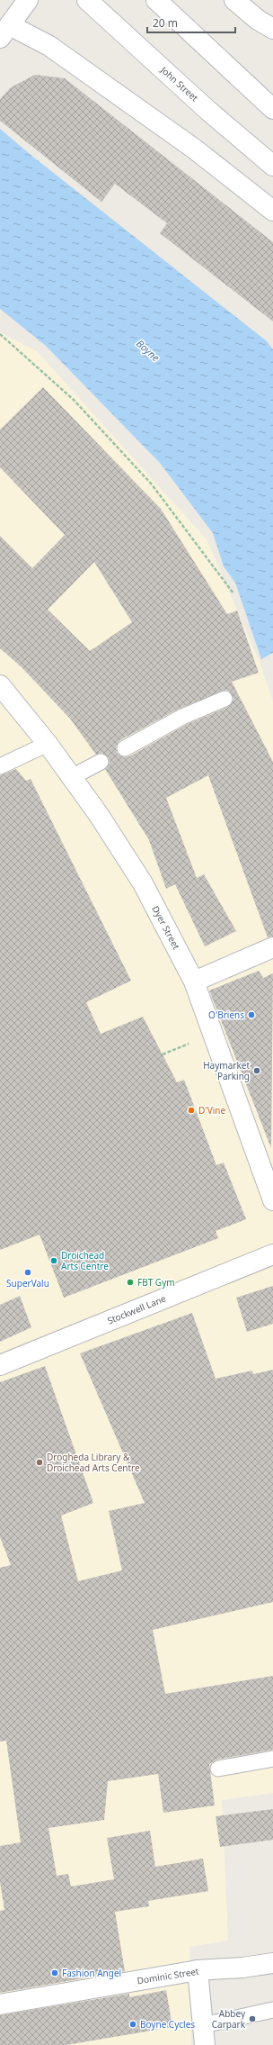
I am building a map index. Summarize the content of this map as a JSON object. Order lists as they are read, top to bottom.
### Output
{
  "streets": {
    "street": [
      "John Street",
      "Dyer Street",
      "Stockwell Lane",
      "Dominic Street"
    ]
  },
  "water": ["Boyne"],
  "places": [
    "O'Briens",
    "Haymarket Parking",
    "D'Vine",
    "Droichead Arts Centre",
    "SuperValu",
    "FBT Gym",
    "Drogheda Library & Droichead Arts Centre",
    "Fashion Angel",
    "Abbey Carpark",
    "Boyne Cycles"
  ],
  "scale_bar": "20 m"
}
